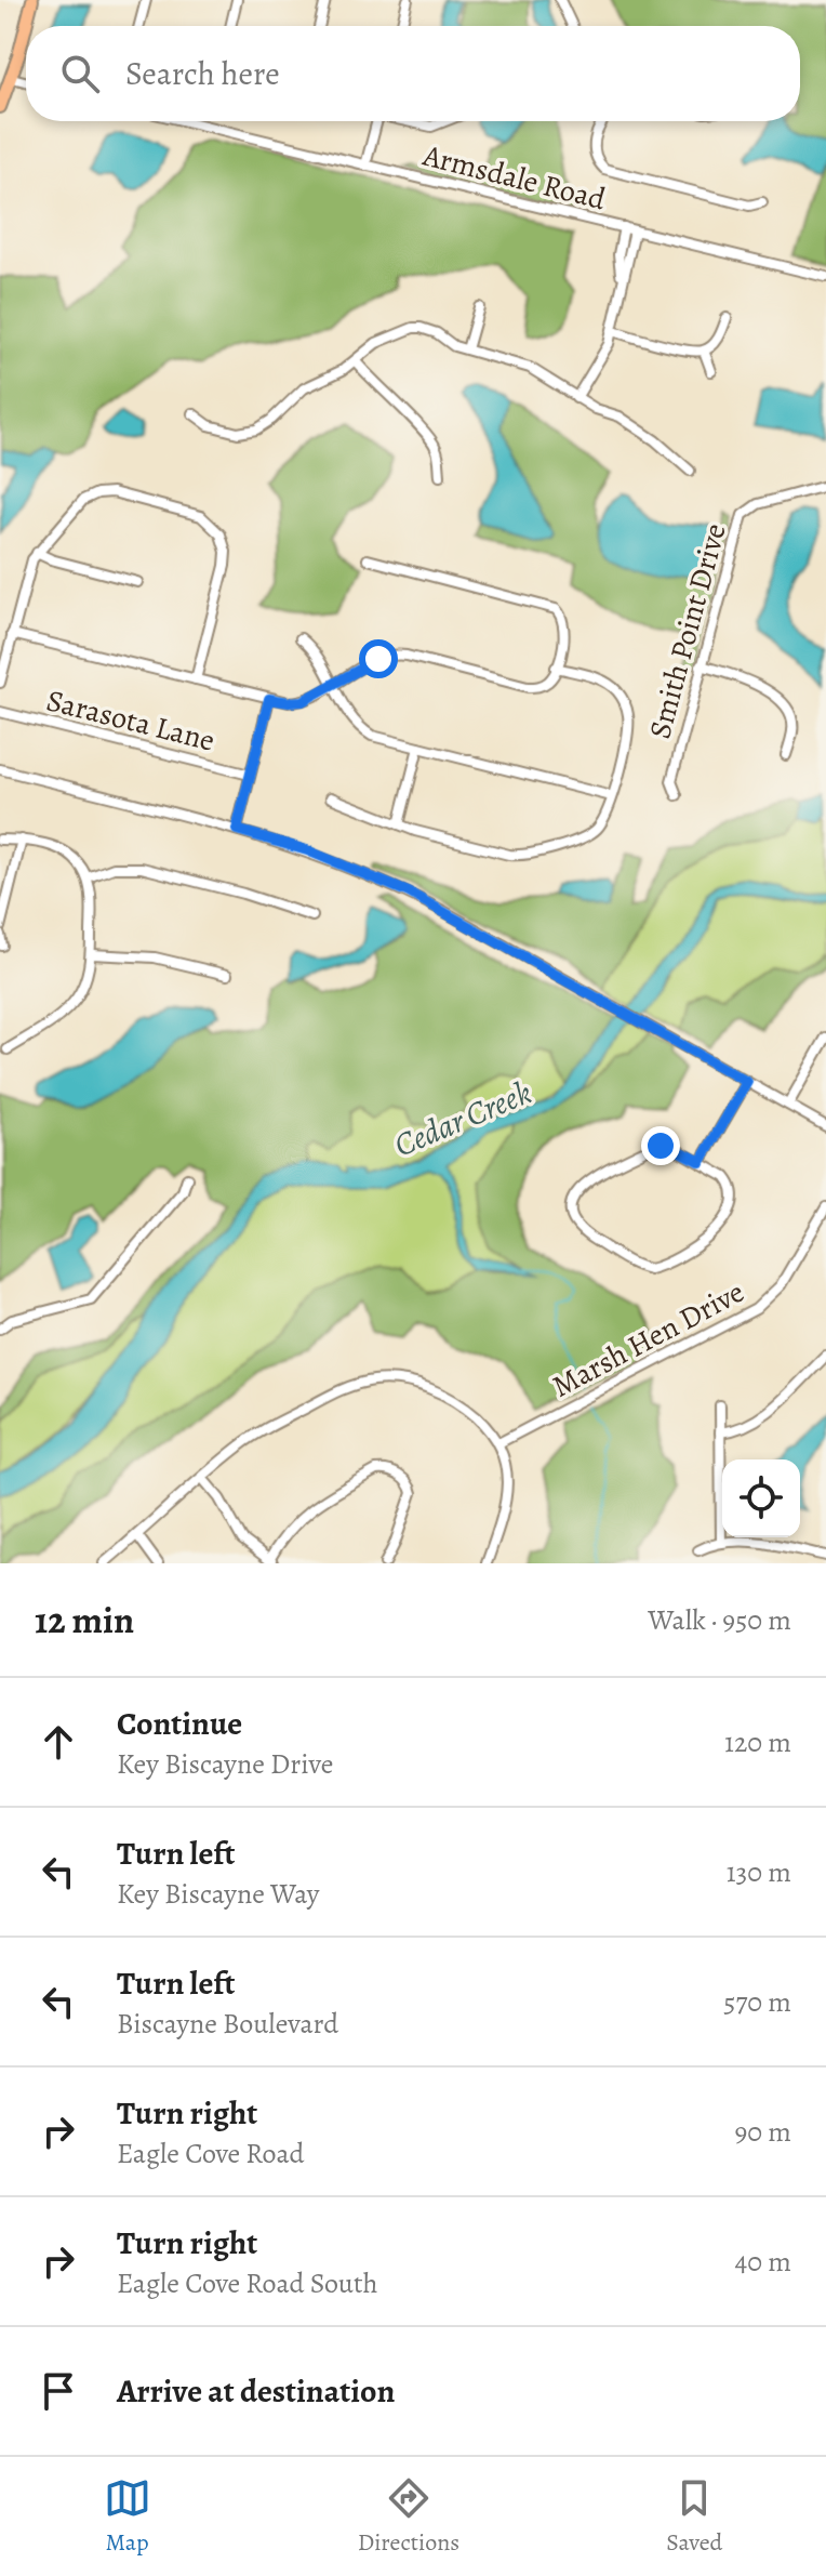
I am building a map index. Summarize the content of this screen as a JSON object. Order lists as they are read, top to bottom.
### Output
{
  "streets": {
    "street": [
      "Armsdale Road",
      "Smith Point Drive",
      "Sarasota Lane",
      "Marsh Hen Drive"
    ]
  },
  "water": ["Cedar Creek"],
  "page": {
    "search": "Search here",
    "heading": ["12 min", "Walk · 950 m"],
    "list": [
      ["Continue", "Key Biscayne Drive", "120 m"],
      ["Turn left", "Key Biscayne Way", "130 m"],
      ["Turn left", "Biscayne Boulevard", "570 m"],
      ["Turn right", "Eagle Cove Road", "90 m"],
      ["Turn right", "Eagle Cove Road South", "40 m"],
      "Arrive at destination"
    ],
    "nav": ["Map", "Directions", "Saved"]
  }
}
